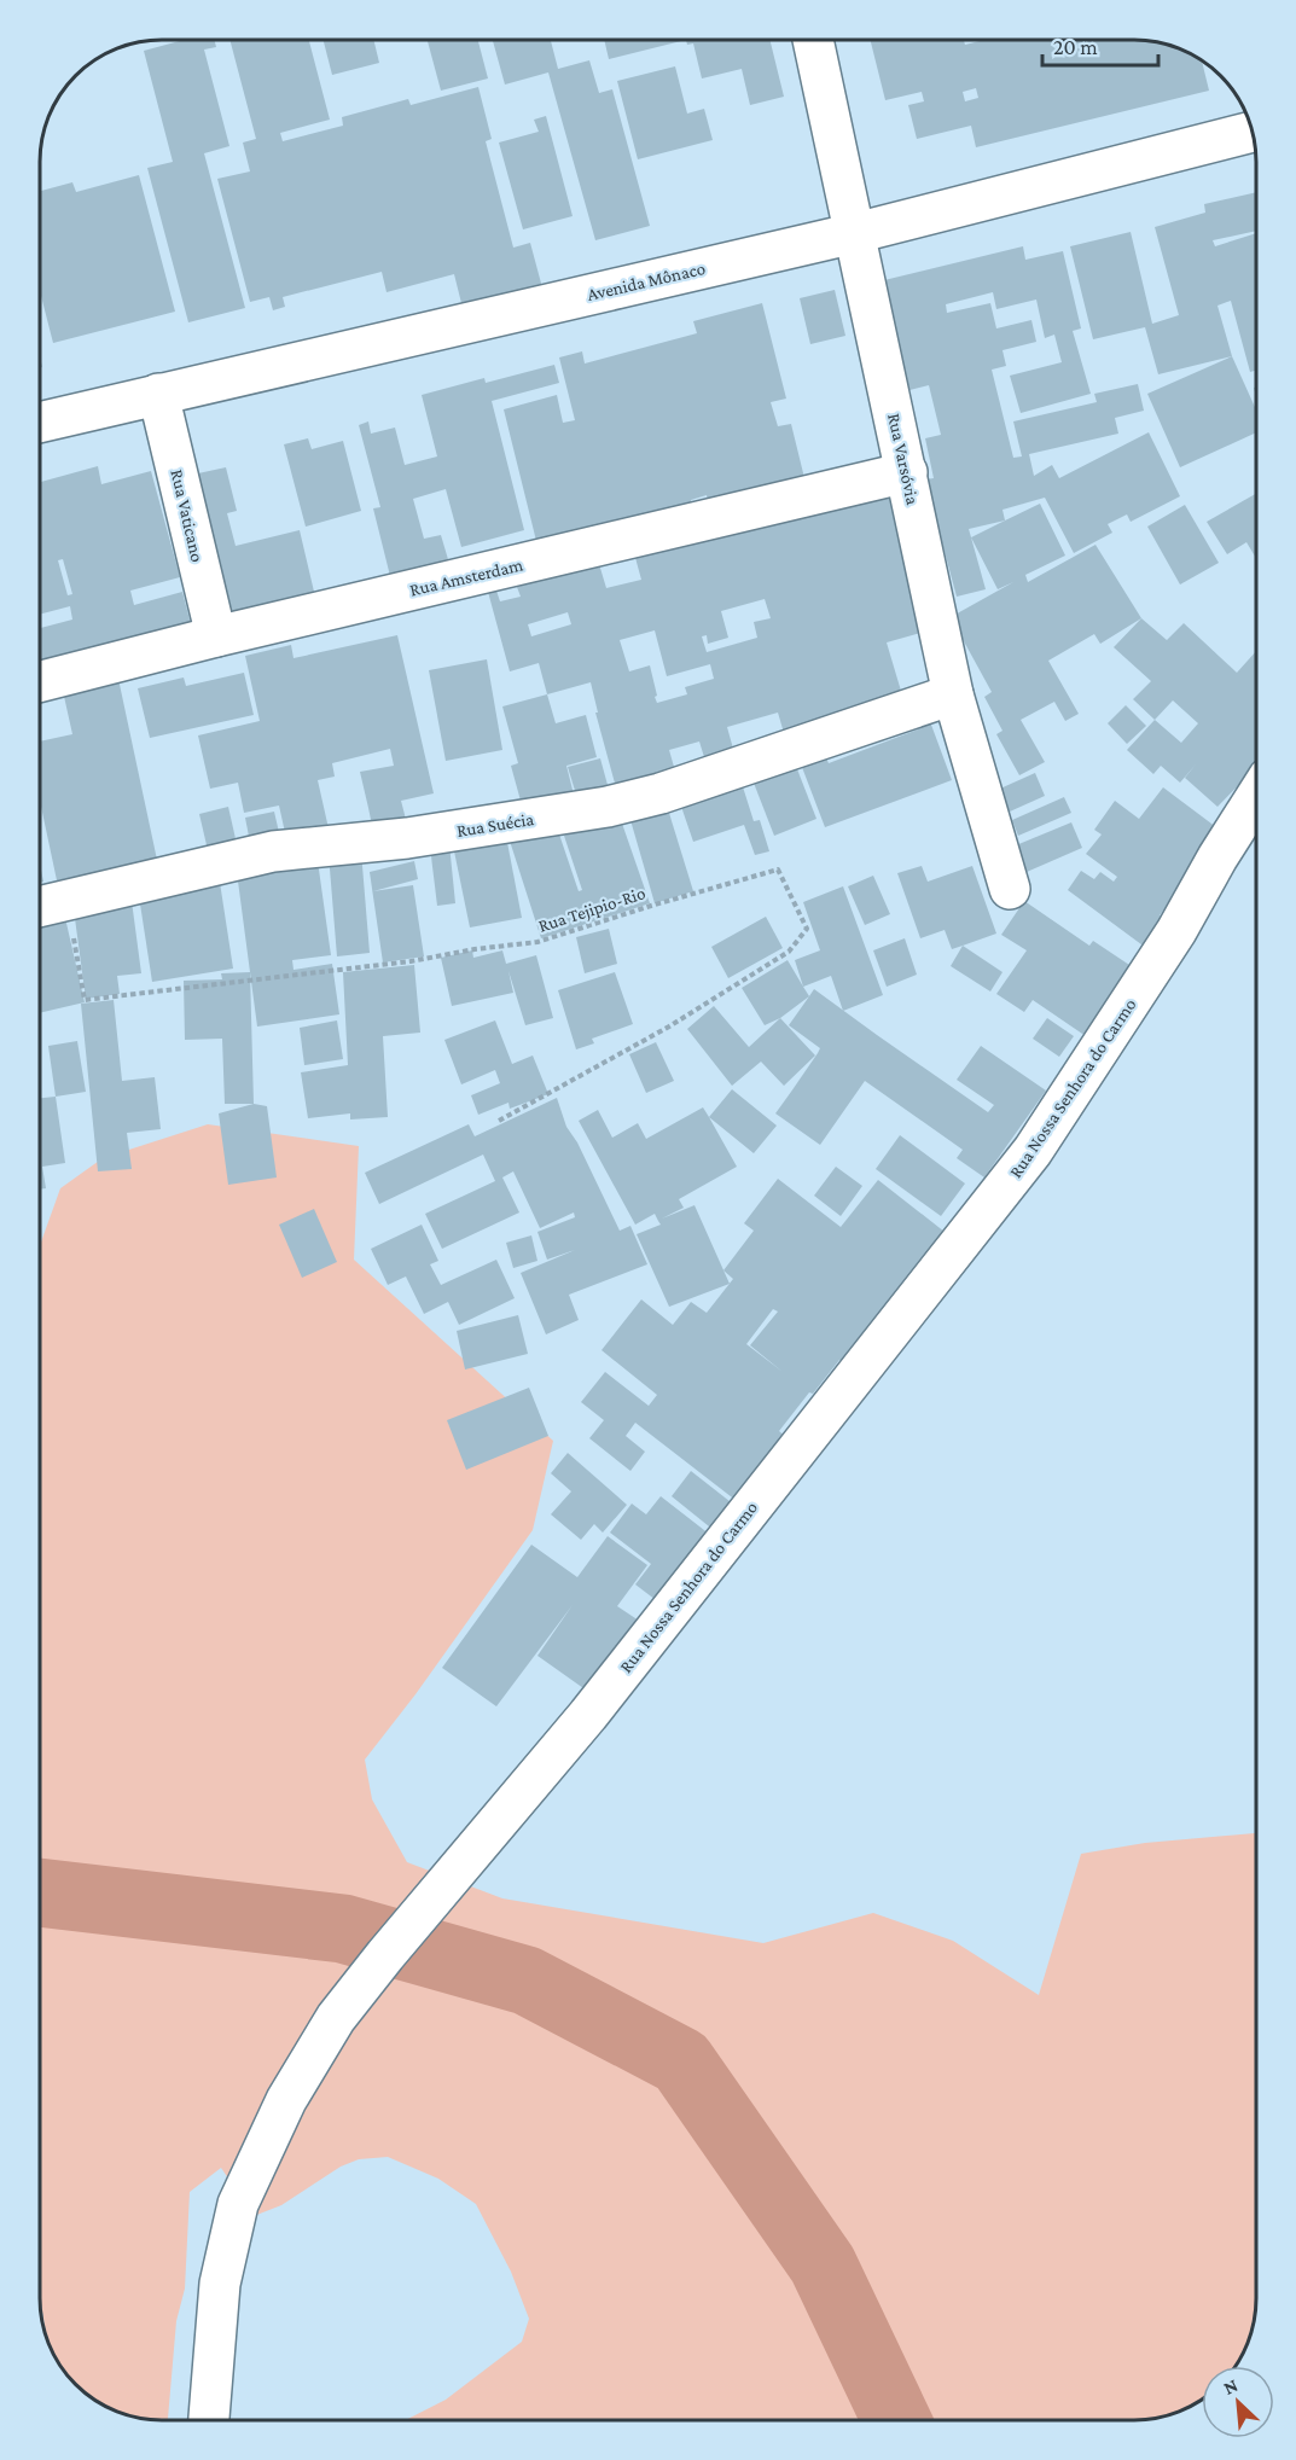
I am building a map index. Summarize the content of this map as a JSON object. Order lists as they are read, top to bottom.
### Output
{
  "streets": {
    "street": [
      "Avenida Mônaco",
      "Rua Varsóvia",
      "Rua Vaticano",
      "Rua Amsterdam",
      "Rua Suécia",
      "Rua Nossa Senhora do Carmo"
    ],
    "path": ["Rua Tejipio-Rio"]
  },
  "crossings": [
    ["Avenida Mônaco", "Rua Varsóvia"],
    ["Avenida Mônaco", "Rua Vaticano"],
    ["Rua Varsóvia", "Rua Amsterdam"],
    ["Rua Varsóvia", "Rua Suécia"],
    ["Rua Vaticano", "Rua Amsterdam"],
    ["Rua Suécia", "Rua Tejipio-Rio"]
  ],
  "scale_bar": "20 m",
  "north": "top left"
}
